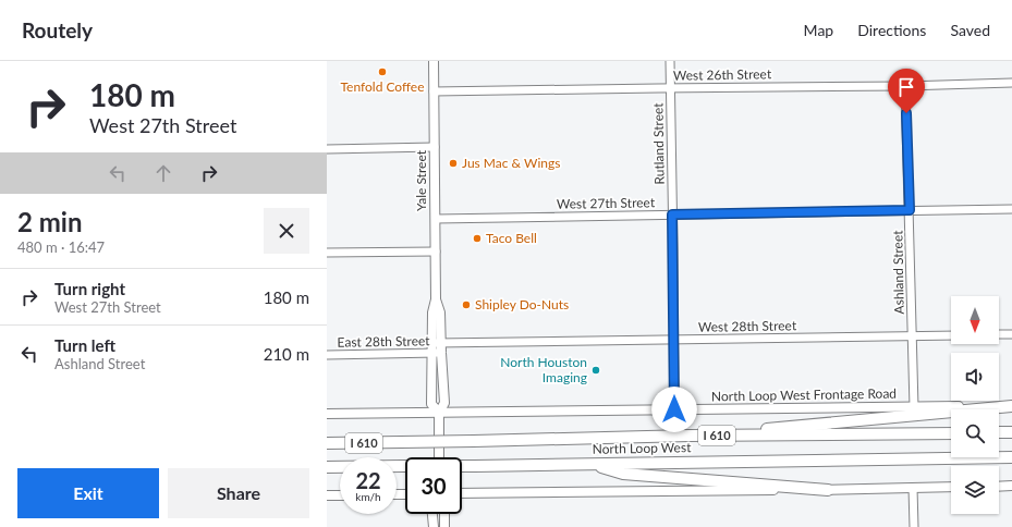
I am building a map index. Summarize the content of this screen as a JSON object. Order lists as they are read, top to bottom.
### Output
{
  "streets": {
    "highway": ["I 610", "North Loop West"],
    "main road": ["Yale Street", "North Loop West Frontage Road"],
    "street": [
      "West 26th Street",
      "Rutland Street",
      "West 27th Street",
      "Ashland Street",
      "West 28th Street",
      "East 28th Street"
    ]
  },
  "crossings": [
    ["West 26th Street", "Rutland Street"],
    ["West 26th Street", "Yale Street"],
    ["West 26th Street", "Ashland Street"],
    ["Rutland Street", "West 27th Street"],
    ["Rutland Street", "West 28th Street"],
    ["Rutland Street", "North Loop West Frontage Road"],
    ["Yale Street", "West 27th Street"],
    ["Yale Street", "West 28th Street"],
    ["Yale Street", "East 28th Street"],
    ["Yale Street", "North Loop West Frontage Road"],
    ["West 27th Street", "Ashland Street"],
    ["Ashland Street", "West 28th Street"],
    ["Ashland Street", "North Loop West Frontage Road"]
  ],
  "places": [
    "Tenfold Coffee",
    "Jus Mac & Wings",
    "Taco Bell",
    "Shipley Do-Nuts",
    "North Houston Imaging"
  ],
  "north": "bottom",
  "page": {
    "header": "Routely",
    "nav": ["Map", "Directions", "Saved"],
    "turn": ["180 m", "West 27th Street"],
    "heading": ["2 min", "480 m · 16:47"],
    "list": [
      {
        "name": "Turn right",
        "note": "West 27th Street",
        "value": "180 m"
      },
      {
        "name": "Turn left",
        "note": "Ashland Street",
        "value": "210 m"
      }
    ],
    "speed": "22 km/h",
    "limit": "30",
    "buttons": ["Exit", "Share"]
  }
}
